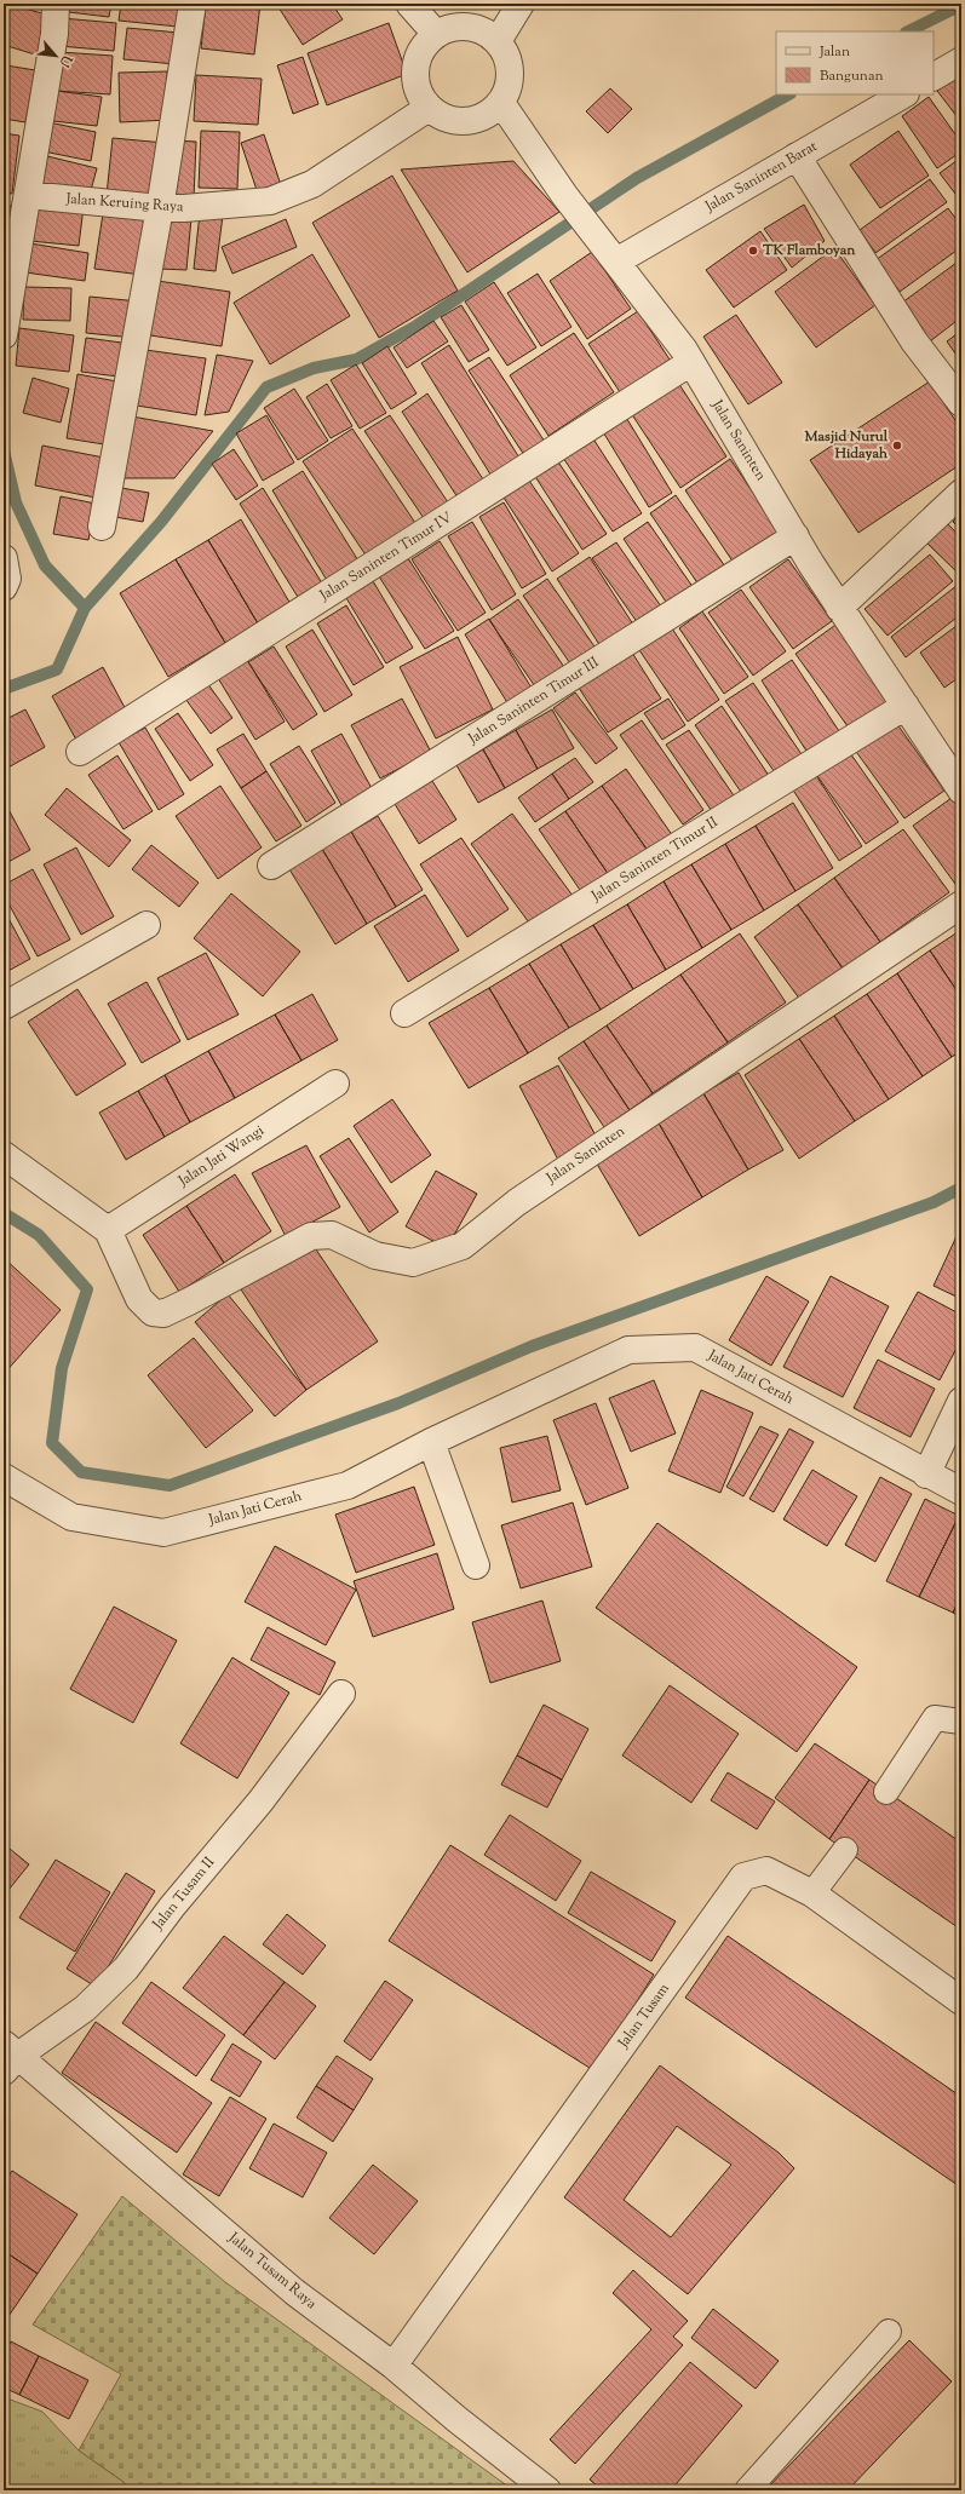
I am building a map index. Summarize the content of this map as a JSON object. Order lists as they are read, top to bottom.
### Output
{
  "streets": {
    "street": [
      "Jalan Saninten Barat",
      "Jalan Keruing Raya",
      "Jalan Saninten",
      "Jalan Saninten Timur IV",
      "Jalan Saninten Timur III",
      "Jalan Saninten Timur II",
      "Jalan Jati Wangi",
      "Jalan Jati Cerah",
      "Jalan Tusam II",
      "Jalan Tusam",
      "Jalan Tusam Raya"
    ]
  },
  "crossings": [
    ["Jalan Saninten Barat", "Jalan Saninten"],
    ["Jalan Keruing Raya", "Jalan Saninten"],
    ["Jalan Saninten", "Jalan Saninten Timur IV"],
    ["Jalan Saninten", "Jalan Saninten Timur III"],
    ["Jalan Saninten", "Jalan Saninten Timur II"],
    ["Jalan Saninten", "Jalan Jati Wangi"],
    ["Jalan Tusam II", "Jalan Tusam Raya"],
    ["Jalan Tusam", "Jalan Tusam Raya"]
  ],
  "places": ["TK Flamboyan", "Masjid Nurul Hidayah"],
  "legend": ["Jalan", "Bangunan"],
  "north": "bottom right"
}
